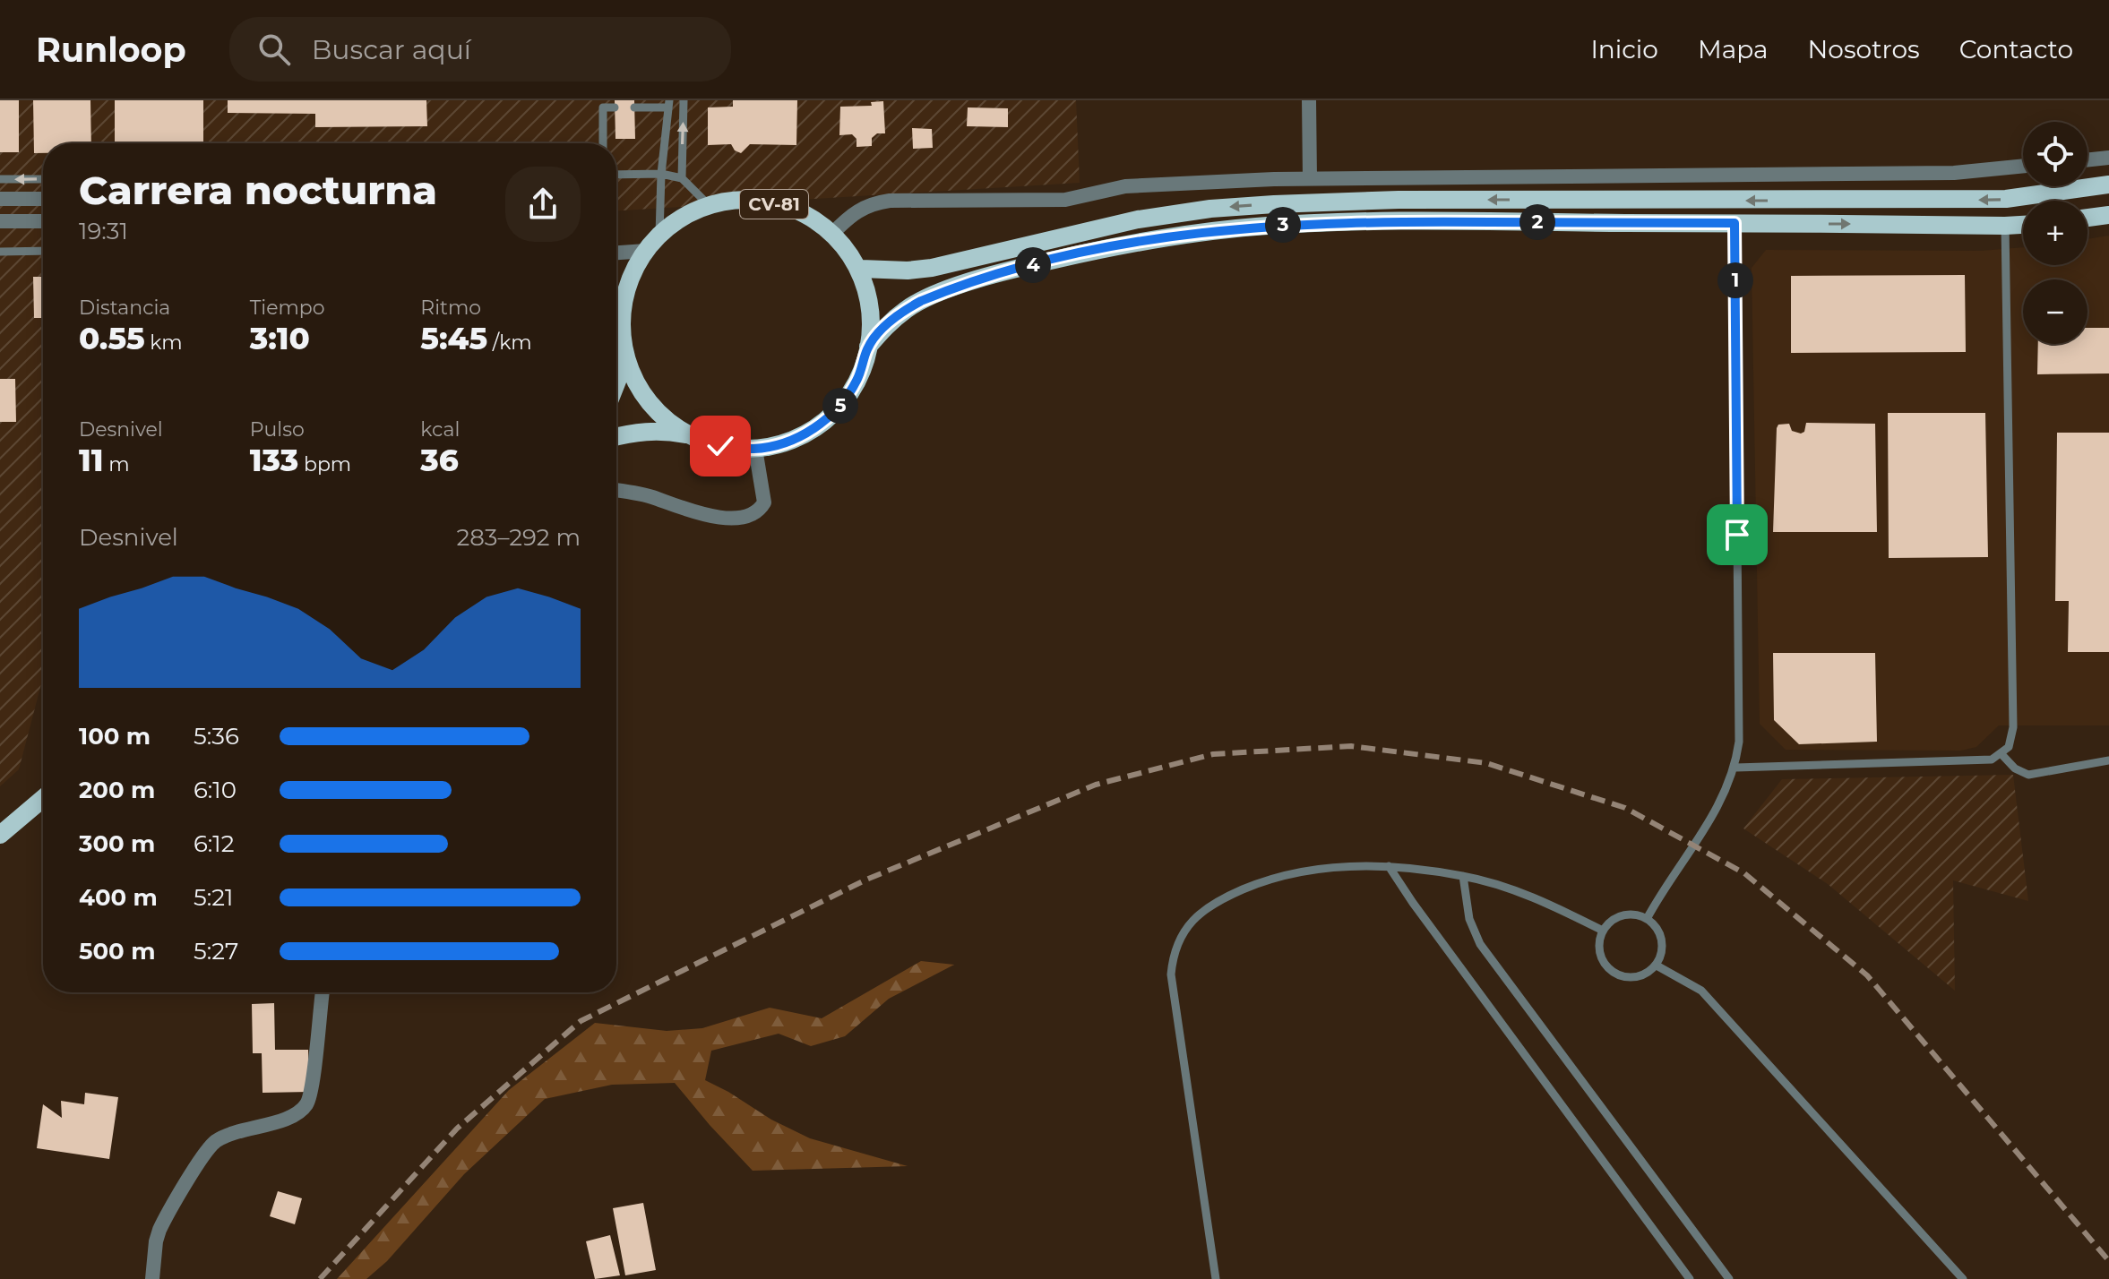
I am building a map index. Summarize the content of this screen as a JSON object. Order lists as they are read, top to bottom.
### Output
{
  "streets": {
    "main road": ["CV-81"]
  },
  "page": {
    "header": "Runloop",
    "search": "Buscar aquí",
    "nav": [
      "Inicio",
      "Mapa",
      "Nosotros",
      "Contacto"
    ],
    "map_buttons": ["+", "−"],
    "heading": ["Carrera nocturna", "19:31"],
    "pins": [
      "2",
      "3",
      "4",
      "1",
      "5"
    ],
    "stats": [
      ["Distancia", "0.55 km"],
      ["Tiempo", "3:10"],
      ["Ritmo", "5:45 /km"],
      ["Desnivel", "11 m"],
      ["Pulso", "133 bpm"],
      ["kcal", "36"]
    ],
    "chart": ["Desnivel", "283–292 m"],
    "list": [
      {
        "name": "100 m",
        "note": "5:36"
      },
      {
        "name": "200 m",
        "note": "6:10"
      },
      {
        "name": "300 m",
        "note": "6:12"
      },
      {
        "name": "400 m",
        "note": "5:21"
      },
      {
        "name": "500 m",
        "note": "5:27"
      }
    ]
  }
}
